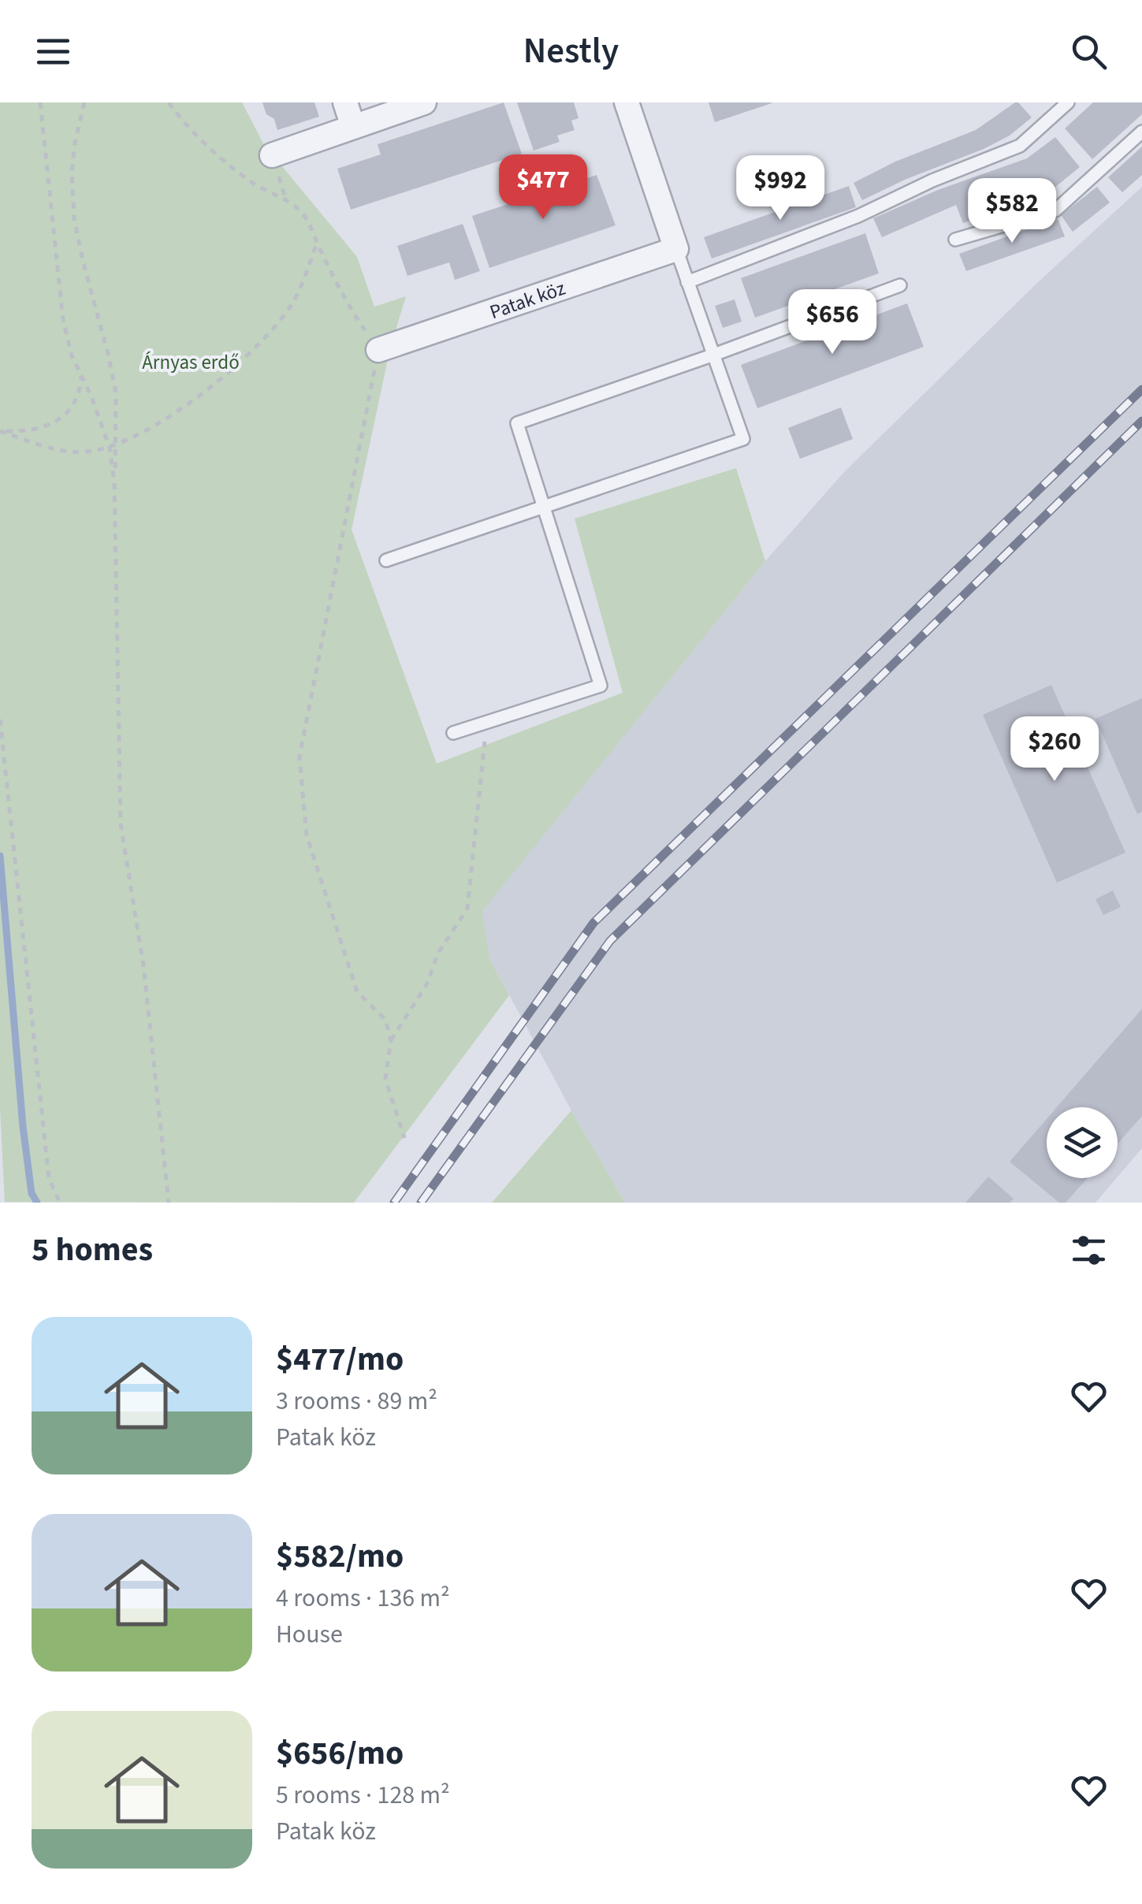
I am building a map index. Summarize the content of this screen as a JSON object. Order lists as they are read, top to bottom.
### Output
{
  "streets": {
    "street": ["Patak köz"]
  },
  "parks": ["Árnyas erdő"],
  "page": {
    "header": "Nestly",
    "price": [
      "$477",
      "$992",
      "$582",
      "$656",
      "$260"
    ],
    "heading": "5 homes",
    "list": [
      {
        "name": "$477/mo",
        "note": "3 rooms · 89 m² · Patak köz"
      },
      {
        "name": "$582/mo",
        "note": "4 rooms · 136 m² · House"
      },
      {
        "name": "$656/mo",
        "note": "5 rooms · 128 m² · Patak köz"
      }
    ]
  }
}
